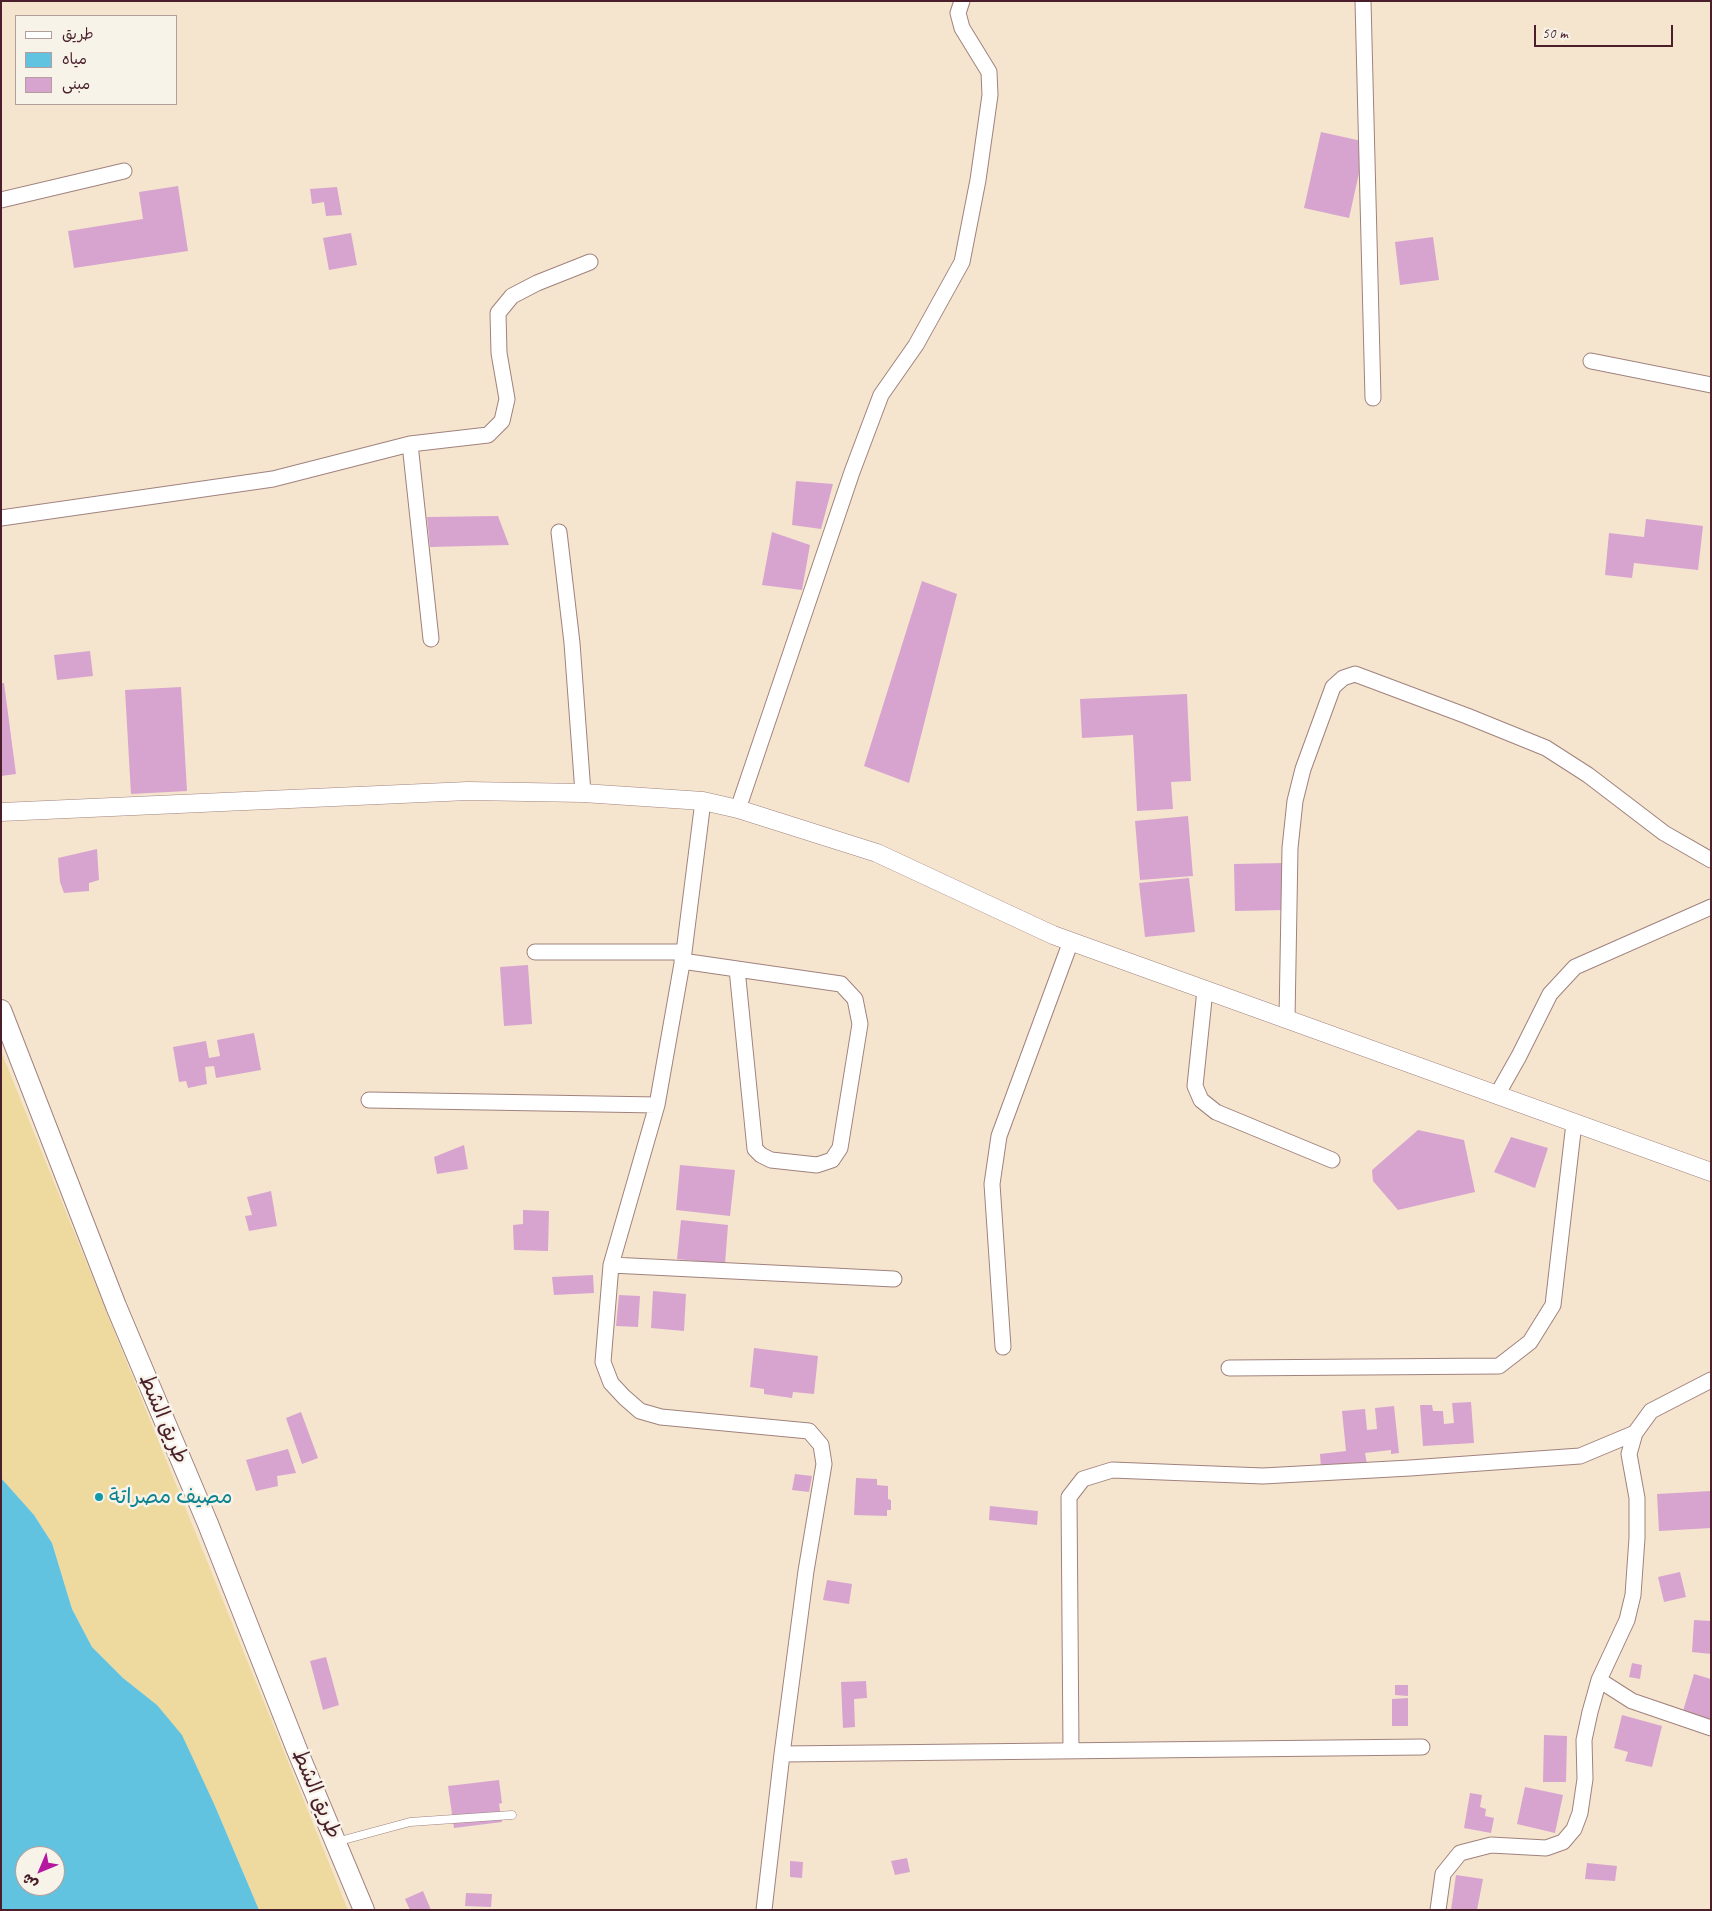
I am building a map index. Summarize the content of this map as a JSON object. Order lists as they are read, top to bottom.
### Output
{
  "streets": {
    "main road": ["طريق الشط"]
  },
  "places": ["مصيف مصراتة"],
  "legend": ["طريق", "مياه", "مبنى"],
  "scale_bar": "50 m",
  "north": "bottom left"
}
